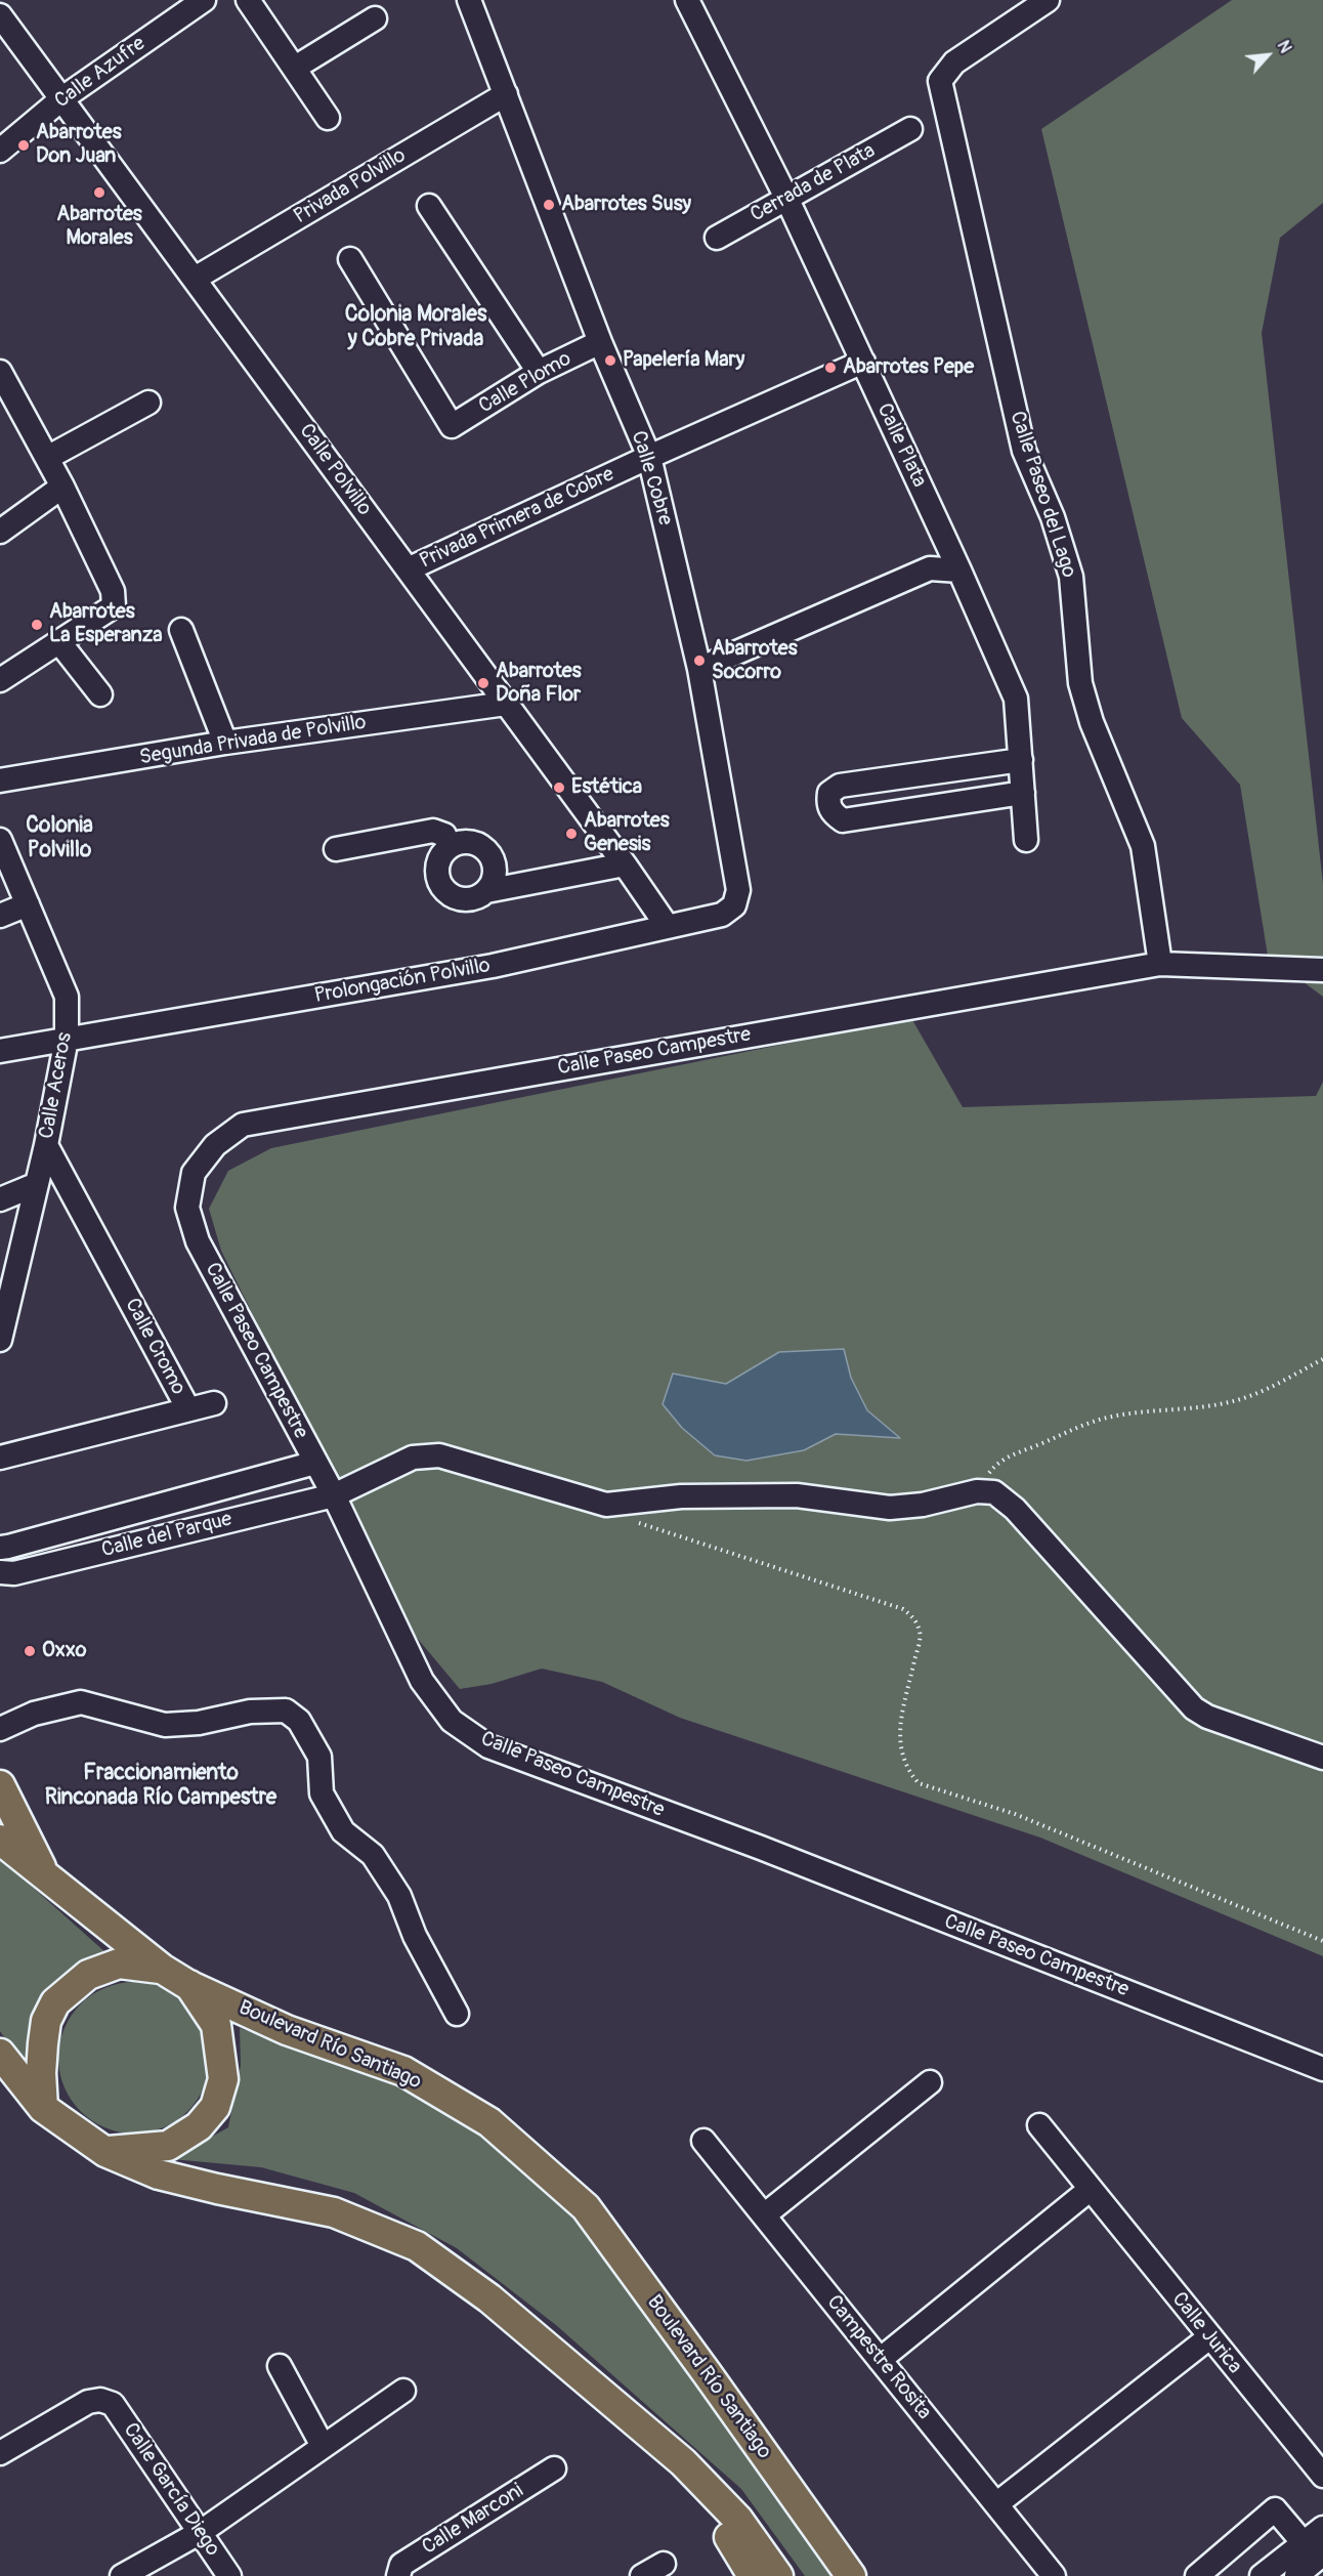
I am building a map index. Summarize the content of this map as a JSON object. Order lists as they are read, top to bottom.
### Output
{
  "streets": {
    "main road": ["Boulevard Río Santiago"],
    "street": [
      "Calle Azufre",
      "Cerrada de Plata",
      "Privada Polvillo",
      "Calle Plomo",
      "Calle Plata",
      "Calle Polvillo",
      "Calle Cobre",
      "Calle Paseo del Lago",
      "Privada Primera de Cobre",
      "Segunda Privada de Polvillo",
      "Prolongación Polvillo",
      "Calle Paseo Campestre",
      "Calle Aceros",
      "Calle Cromo",
      "Calle del Parque",
      "Calle Jurica",
      "Campestre Rosita",
      "Calle García Diego",
      "Calle Marconi"
    ]
  },
  "crossings": [
    ["Calle Azufre", "Calle Polvillo"],
    ["Cerrada de Plata", "Calle Plata"],
    ["Privada Polvillo", "Calle Polvillo"],
    ["Privada Polvillo", "Calle Cobre"],
    ["Calle Plomo", "Calle Cobre"],
    ["Calle Plata", "Privada Primera de Cobre"],
    ["Calle Polvillo", "Privada Primera de Cobre"],
    ["Calle Polvillo", "Segunda Privada de Polvillo"],
    ["Calle Polvillo", "Prolongación Polvillo"],
    ["Calle Cobre", "Privada Primera de Cobre"],
    ["Calle Cobre", "Prolongación Polvillo"],
    ["Calle Paseo del Lago", "Calle Paseo Campestre"],
    ["Prolongación Polvillo", "Calle Aceros"],
    ["Calle Paseo Campestre", "Calle del Parque"],
    ["Calle Aceros", "Calle Cromo"]
  ],
  "districts": ["Colonia Morales y Cobre Privada", "Colonia Polvillo", "Fraccionamiento Rinconada Río Campestre"],
  "places": [
    "Abarrotes Don Juan",
    "Abarrotes Morales",
    "Abarrotes Susy",
    "Papelería Mary",
    "Abarrotes Pepe",
    "Abarrotes La Esperanza",
    "Abarrotes Socorro",
    "Abarrotes Doña Flor",
    "Estética",
    "Abarrotes Genesis",
    "Oxxo"
  ],
  "north": "top right"
}
